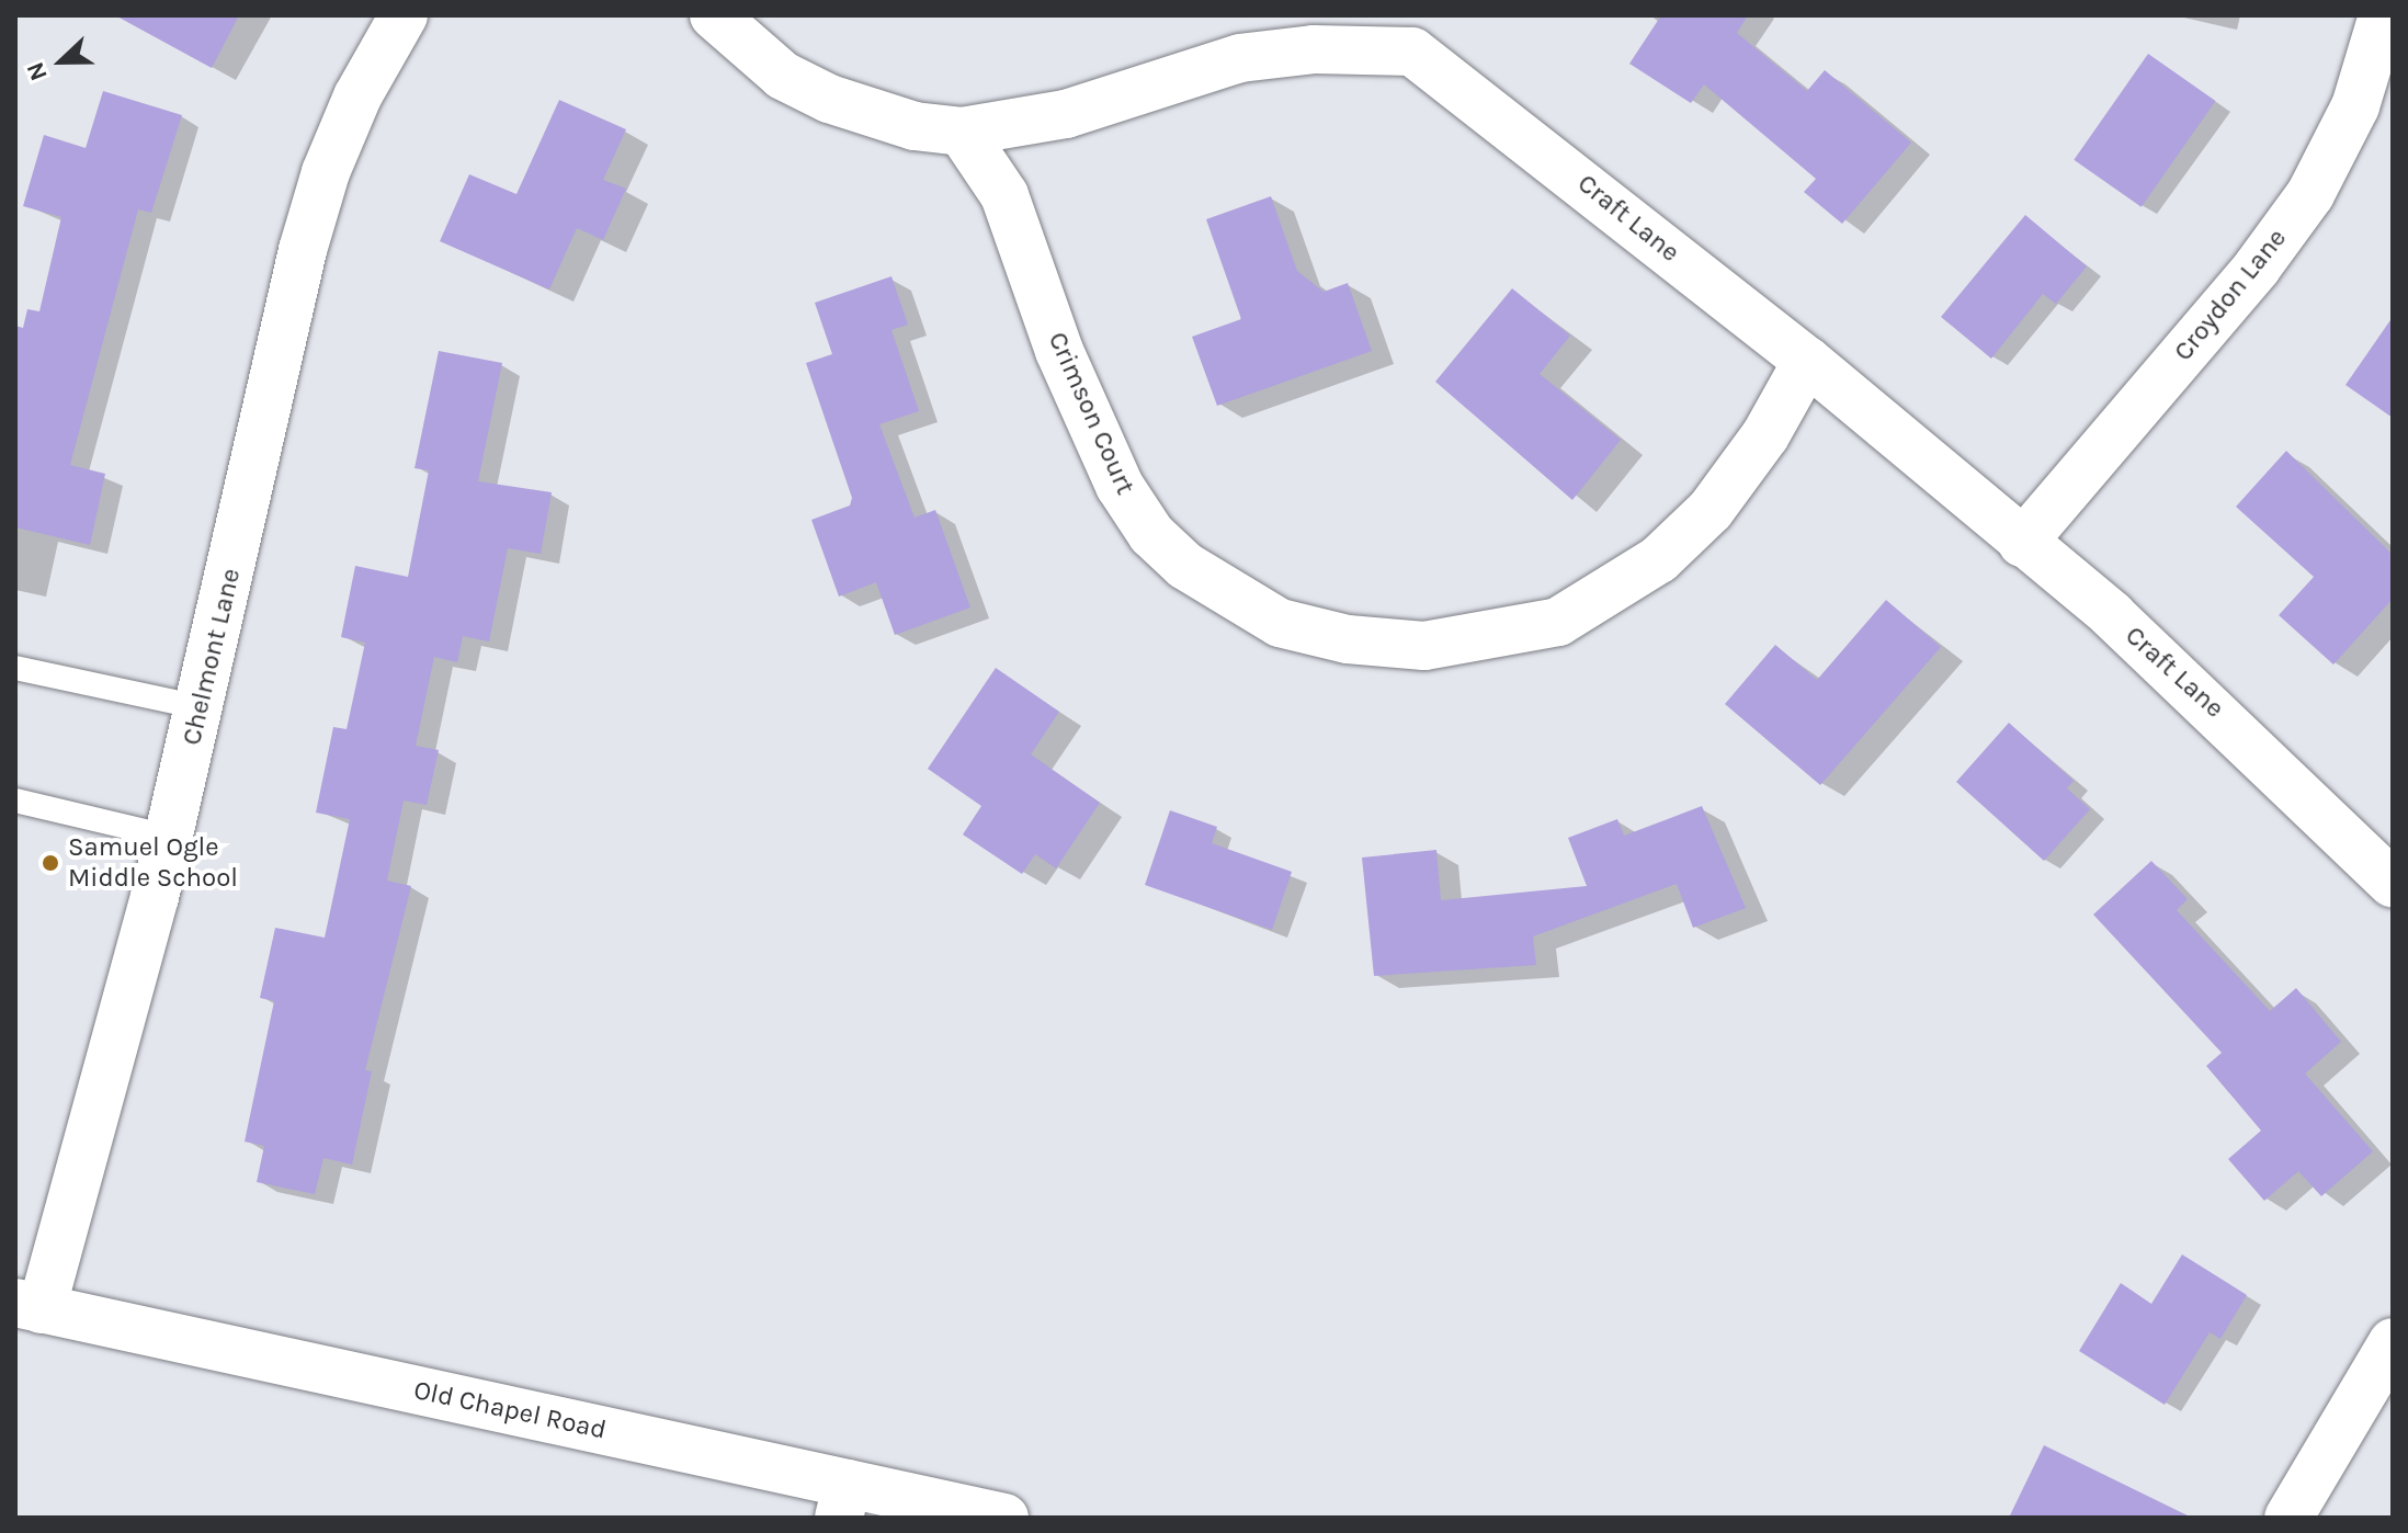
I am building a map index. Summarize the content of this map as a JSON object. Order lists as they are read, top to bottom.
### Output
{
  "streets": {
    "street": [
      "Craft Lane",
      "Croydon Lane",
      "Crimson Court",
      "Chelmont Lane",
      "Old Chapel Road"
    ]
  },
  "crossings": [
    ["Craft Lane", "Croydon Lane"],
    ["Craft Lane", "Crimson Court"],
    ["Chelmont Lane", "Old Chapel Road"]
  ],
  "places": ["Samuel Ogle Middle School"],
  "north": "left"
}
